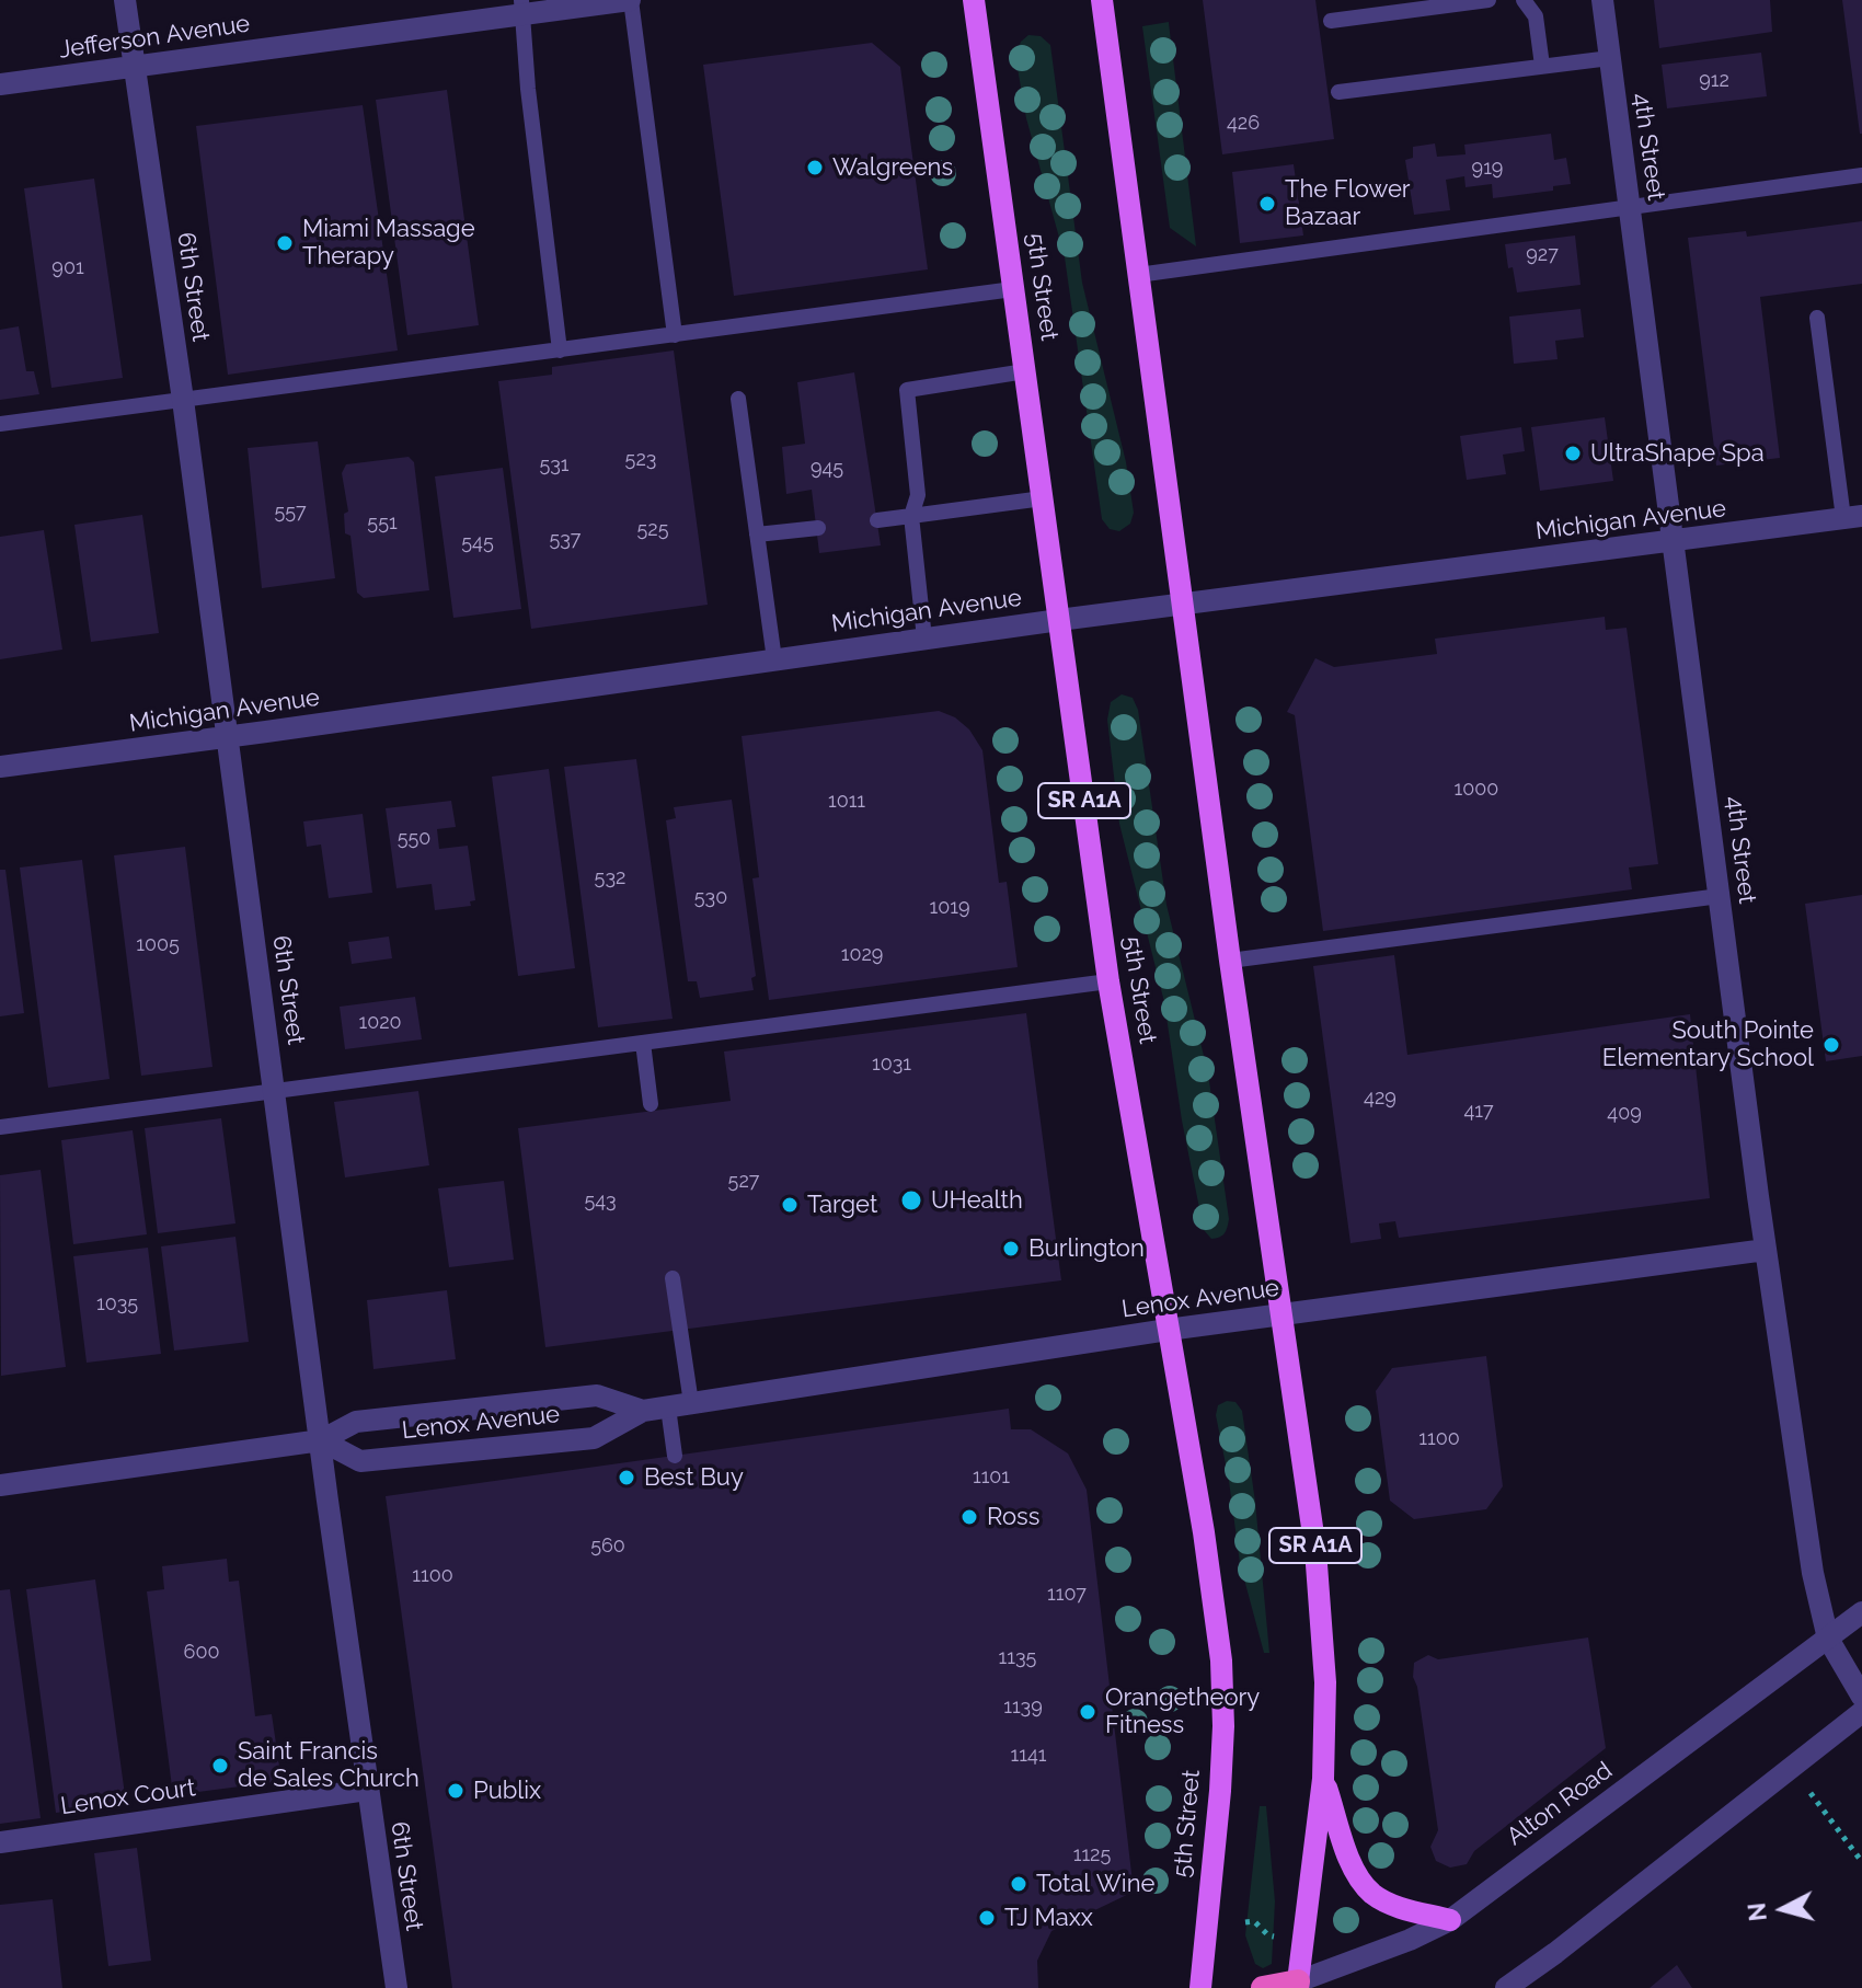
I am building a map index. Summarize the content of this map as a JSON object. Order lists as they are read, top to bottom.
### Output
{
  "streets": {
    "highway": ["Alton Road"],
    "main road": ["5th Street", "SR A1A"],
    "street": [
      "Jefferson Avenue",
      "4th Street",
      "6th Street",
      "Michigan Avenue",
      "Lenox Avenue",
      "Lenox Court"
    ]
  },
  "crossings": [
    ["Jefferson Avenue", "6th Street"],
    ["4th Street", "Michigan Avenue"],
    ["4th Street", "Lenox Avenue"],
    ["4th Street", "Alton Road"],
    ["6th Street", "Michigan Avenue"],
    ["6th Street", "Lenox Avenue"],
    ["6th Street", "Lenox Court"],
    ["5th Street", "Michigan Avenue"],
    ["5th Street", "Lenox Avenue"],
    ["Michigan Avenue", "SR A1A"],
    ["SR A1A", "Lenox Avenue"],
    ["SR A1A", "Alton Road"]
  ],
  "places": [
    "Walgreens",
    "The Flower Bazaar",
    "Miami Massage Therapy",
    "UltraShape Spa",
    "South Pointe Elementary School",
    "UHealth",
    "Target",
    "Burlington",
    "Best Buy",
    "Ross",
    "Orangetheory Fitness",
    "Saint Francis de Sales Church",
    "Publix",
    "Total Wine",
    "TJ Maxx"
  ],
  "house_numbers": [
    "912",
    "426",
    "919",
    "927",
    "901",
    "523",
    "531",
    "945",
    "557",
    "551",
    "525",
    "537",
    "545",
    "1000",
    "1011",
    "550",
    "532",
    "530",
    "1019",
    "1005",
    "1029",
    "1020",
    "1031",
    "429",
    "417",
    "409",
    "527",
    "543",
    "1035",
    "1100",
    "1101",
    "560",
    "1100",
    "1107",
    "600",
    "1135",
    "1139",
    "1141",
    "1125"
  ],
  "north": "left"
}
